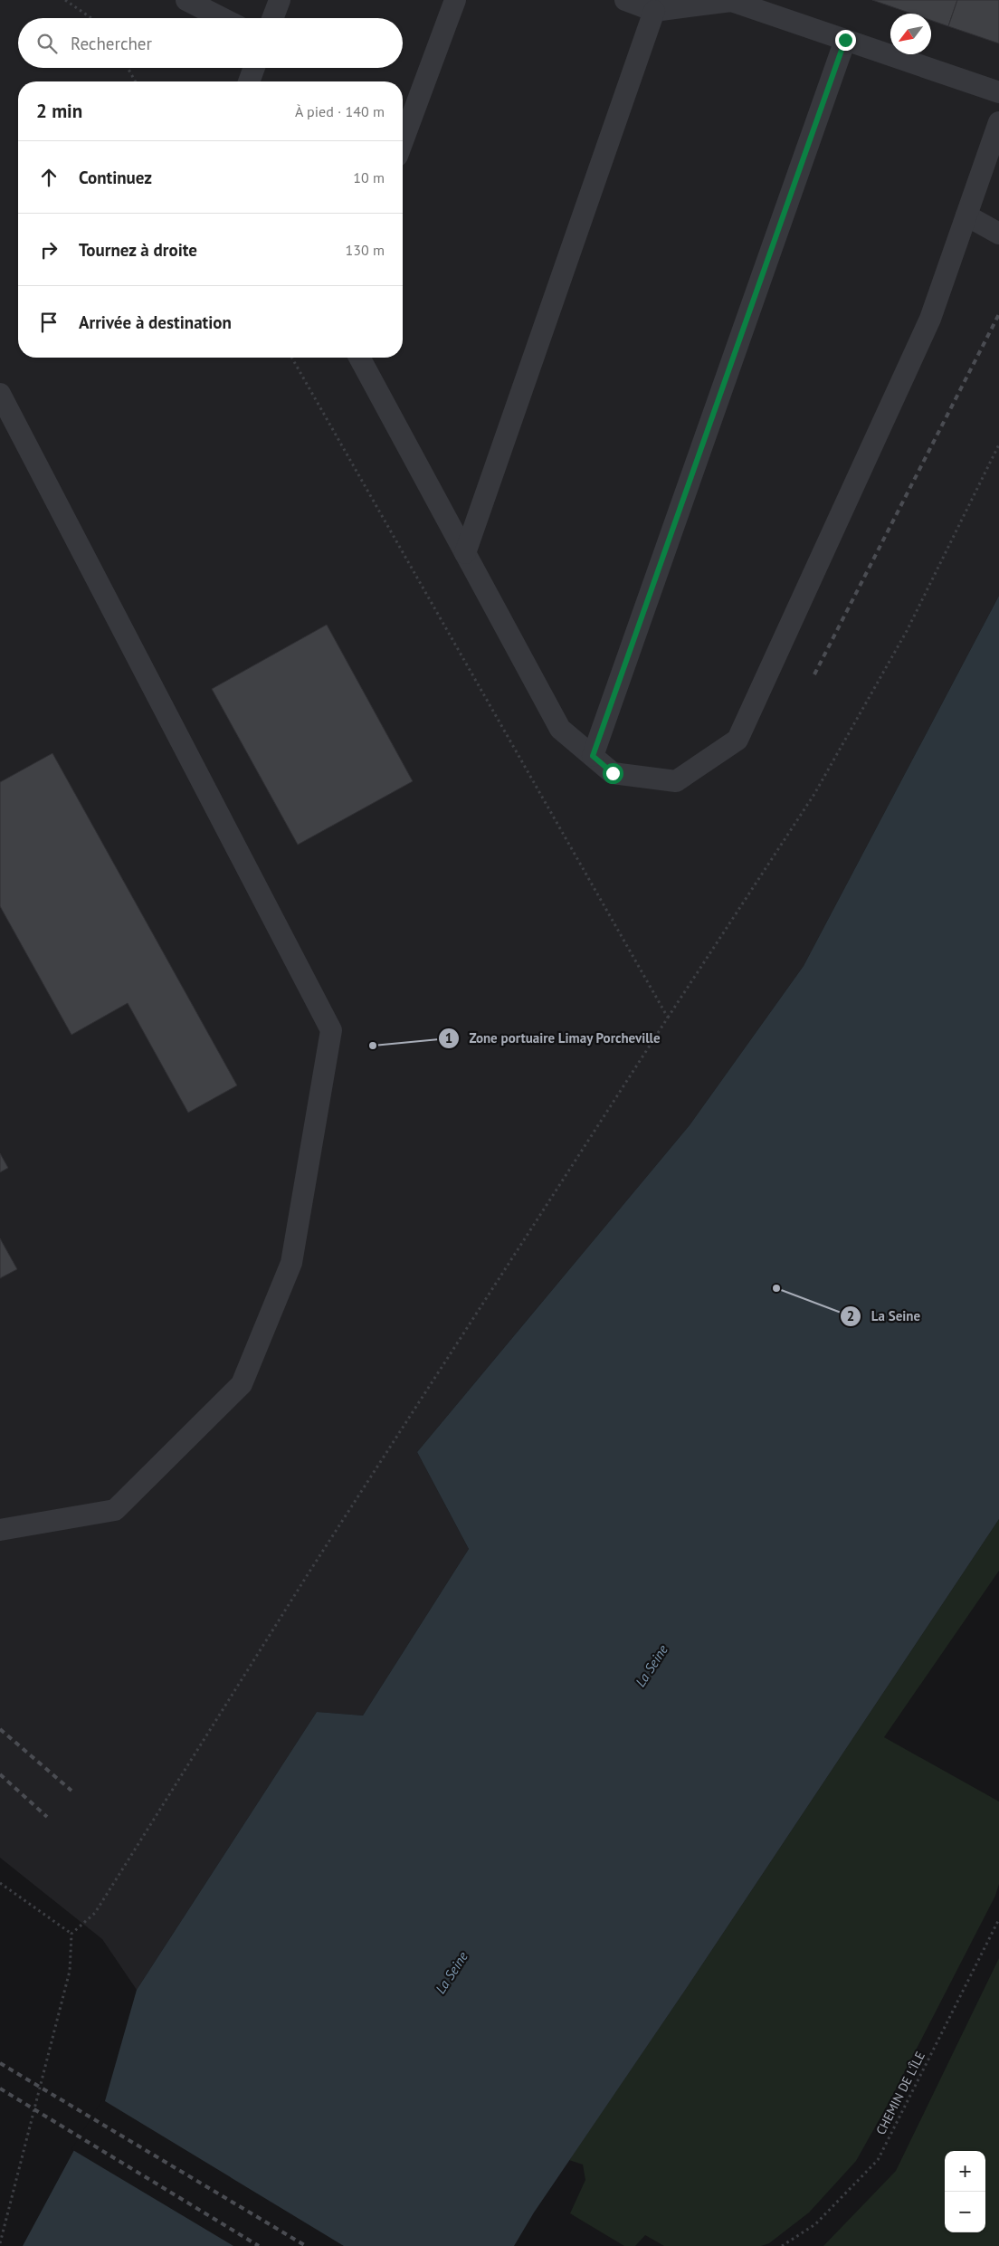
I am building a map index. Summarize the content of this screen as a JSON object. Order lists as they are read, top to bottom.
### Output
{
  "streets": {
    "path": ["CHEMIN DE L'ÎLE"]
  },
  "water": ["La Seine"],
  "places": ["Zone portuaire Limay Porcheville", "La Seine"],
  "north": "bottom left",
  "page": {
    "search": "Rechercher",
    "heading": ["2 min", "À pied · 140 m"],
    "list": [
      ["Continuez", "10 m"],
      ["Tournez à droite", "130 m"],
      "Arrivée à destination"
    ],
    "map_buttons": ["+", "−"]
  }
}
